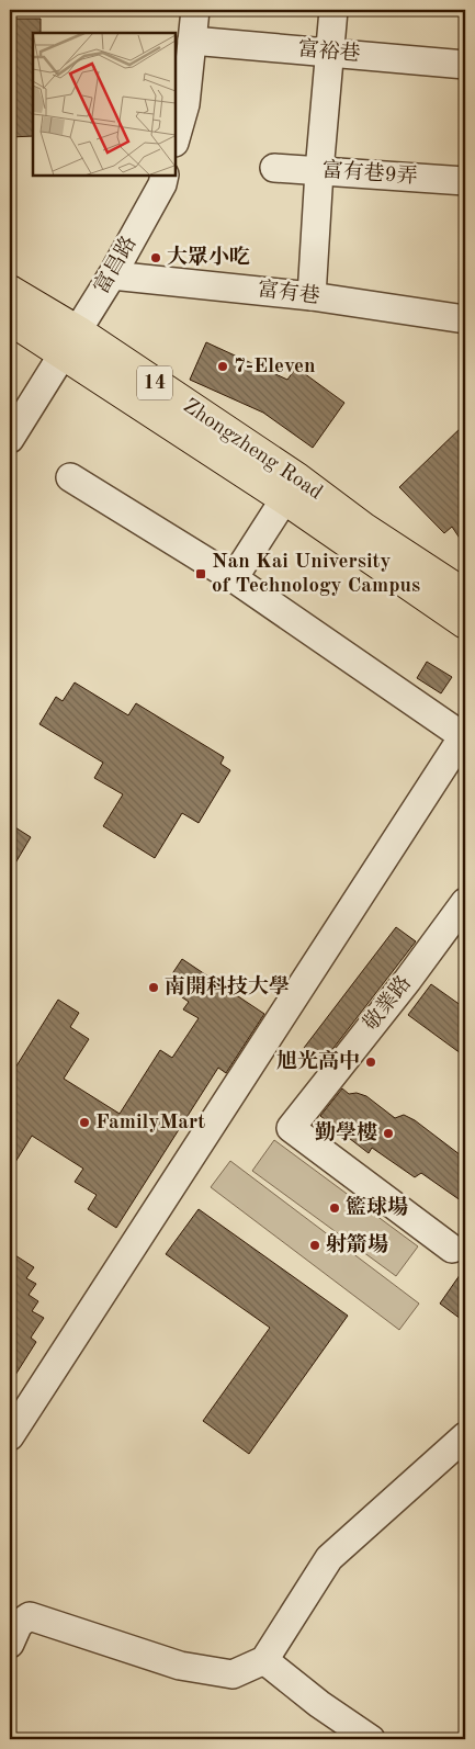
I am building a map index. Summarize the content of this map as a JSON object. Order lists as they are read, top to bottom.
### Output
{
  "streets": {
    "main road": ["14", "Zhongzheng Road"],
    "street": [
      "富裕巷",
      "富有巷9弄",
      "富昌路",
      "富有巷",
      "敬業路"
    ]
  },
  "crossings": [
    ["富昌路", "富有巷"],
    ["富昌路", "Zhongzheng Road"]
  ],
  "places": {
    "other": [
      "大眾小吃",
      "7-Eleven",
      "南開科技大學",
      "旭光高中",
      "FamilyMart",
      "勤學樓",
      "籃球場",
      "射箭場"
    ],
    "transit": ["Nan Kai University of Technology Campus"]
  }
}
